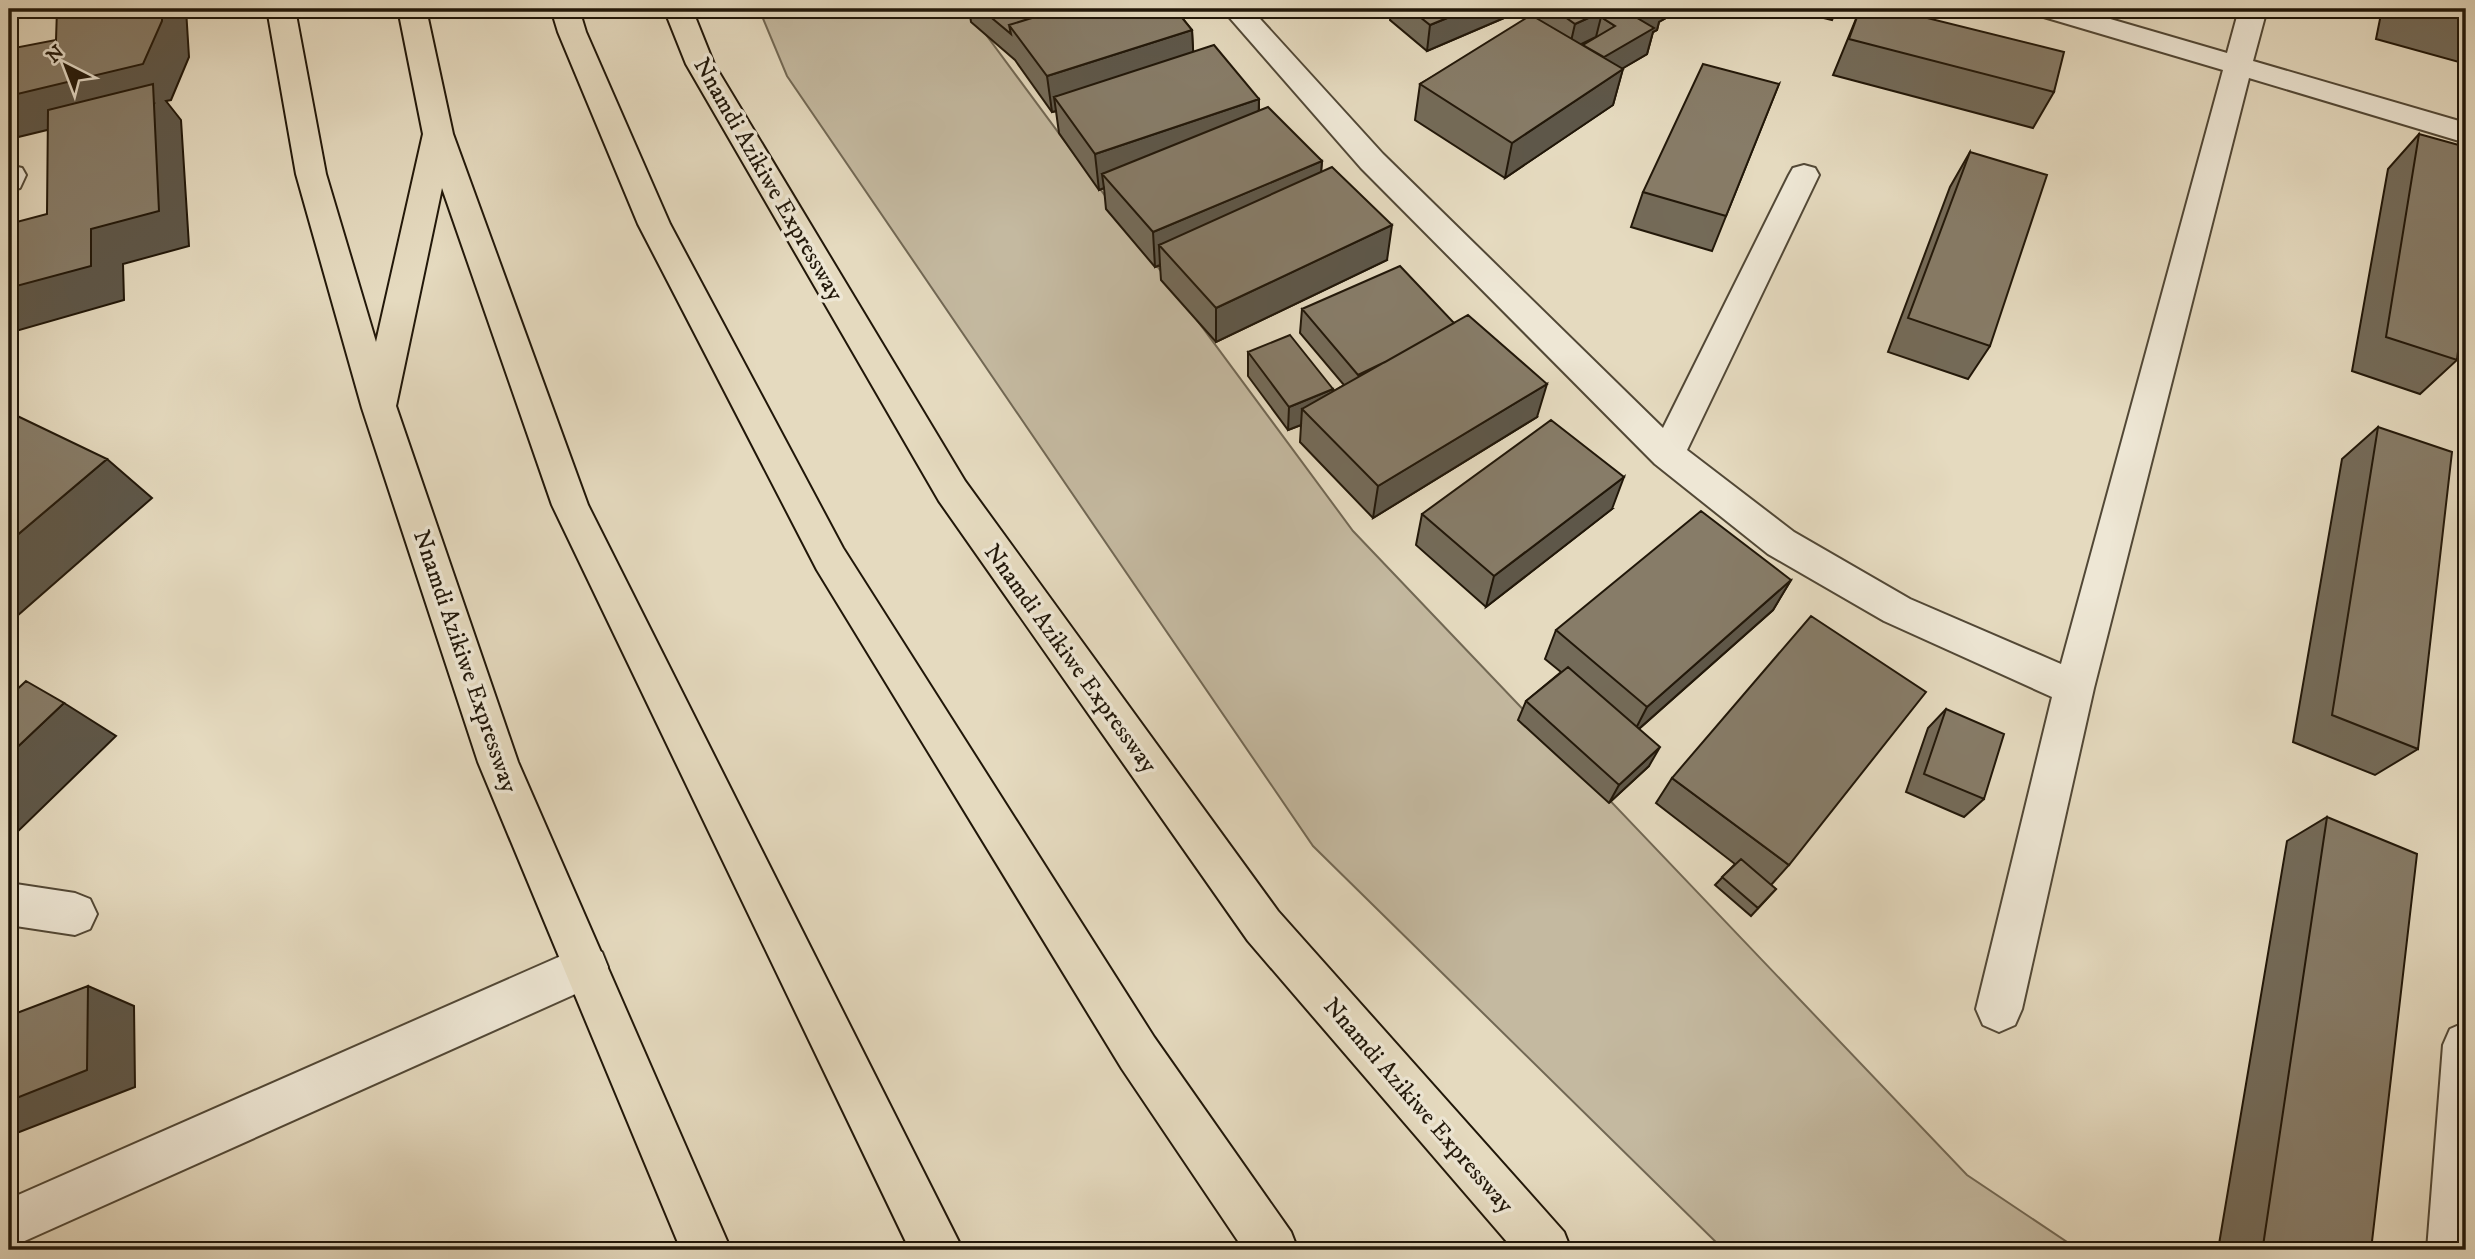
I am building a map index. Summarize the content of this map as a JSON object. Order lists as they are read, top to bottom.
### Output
{
  "streets": {
    "highway": ["Nnamdi Azikiwe Expressway"]
  },
  "north": "top left"
}
